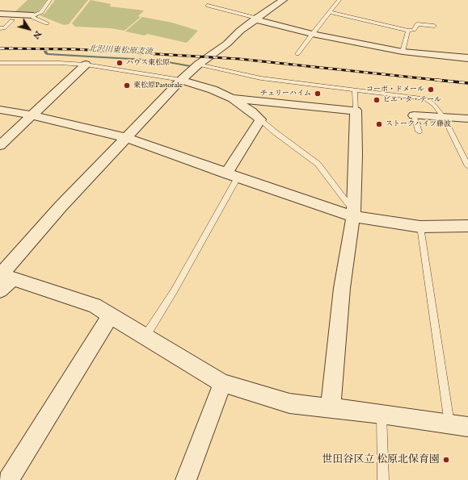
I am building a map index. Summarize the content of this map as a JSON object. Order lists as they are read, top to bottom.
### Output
{
  "water": ["北沢川東松原支流"],
  "places": [
    "ハウス東松原",
    "東松原Pastorale",
    "コーポ・ドメール",
    "チェリーハイム",
    "ビエ・タ・テール",
    "ストークハイツ藤波",
    "世田谷区立 松原北保育園"
  ],
  "north": "bottom right"
}
